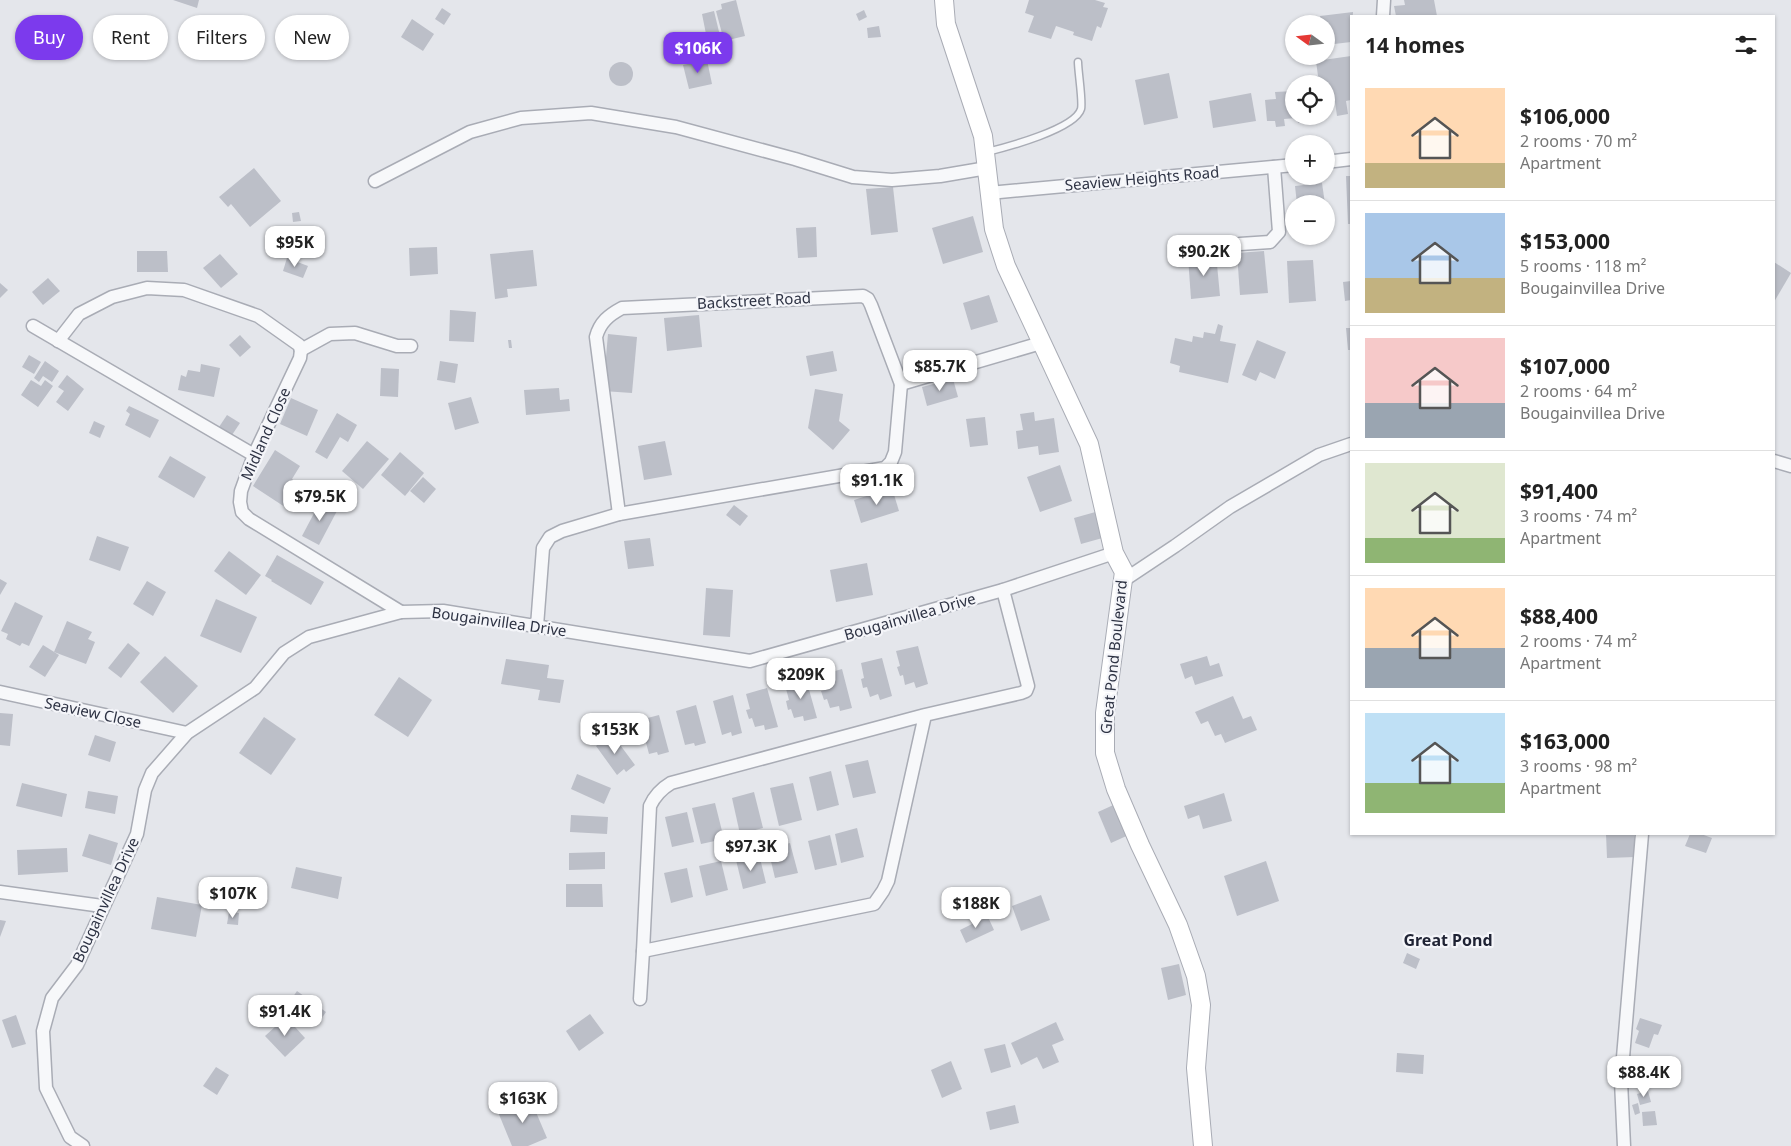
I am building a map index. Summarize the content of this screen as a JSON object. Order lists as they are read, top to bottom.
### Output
{
  "streets": {
    "street": [
      "Seaview Heights Road",
      "Backstreet Road",
      "Midland Close",
      "Bougainvillea Drive",
      "Great Pond Boulevard",
      "Seaview Close"
    ]
  },
  "crossings": [
    ["Seaview Heights Road", "Great Pond Boulevard"],
    ["Midland Close", "Bougainvillea Drive"],
    ["Bougainvillea Drive", "Great Pond Boulevard"],
    ["Bougainvillea Drive", "Seaview Close"]
  ],
  "districts": ["Great Pond"],
  "north": "left",
  "page": {
    "map_buttons": ["+", "−"],
    "chip": [
      "Buy",
      "Rent",
      "Filters",
      "New"
    ],
    "heading": "14 homes",
    "price": [
      "$106K",
      "$95K",
      "$90.2K",
      "$85.7K",
      "$91.1K",
      "$79.5K",
      "$209K",
      "$153K",
      "$97.3K",
      "$107K",
      "$188K",
      "$91.4K",
      "$88.4K",
      "$163K"
    ],
    "list": [
      {
        "name": "$106,000",
        "note": "2 rooms · 70 m² · Apartment"
      },
      {
        "name": "$153,000",
        "note": "5 rooms · 118 m² · Bougainvillea Drive"
      },
      {
        "name": "$107,000",
        "note": "2 rooms · 64 m² · Bougainvillea Drive"
      },
      {
        "name": "$91,400",
        "note": "3 rooms · 74 m² · Apartment"
      },
      {
        "name": "$88,400",
        "note": "2 rooms · 74 m² · Apartment"
      },
      {
        "name": "$163,000",
        "note": "3 rooms · 98 m² · Apartment"
      }
    ]
  }
}
